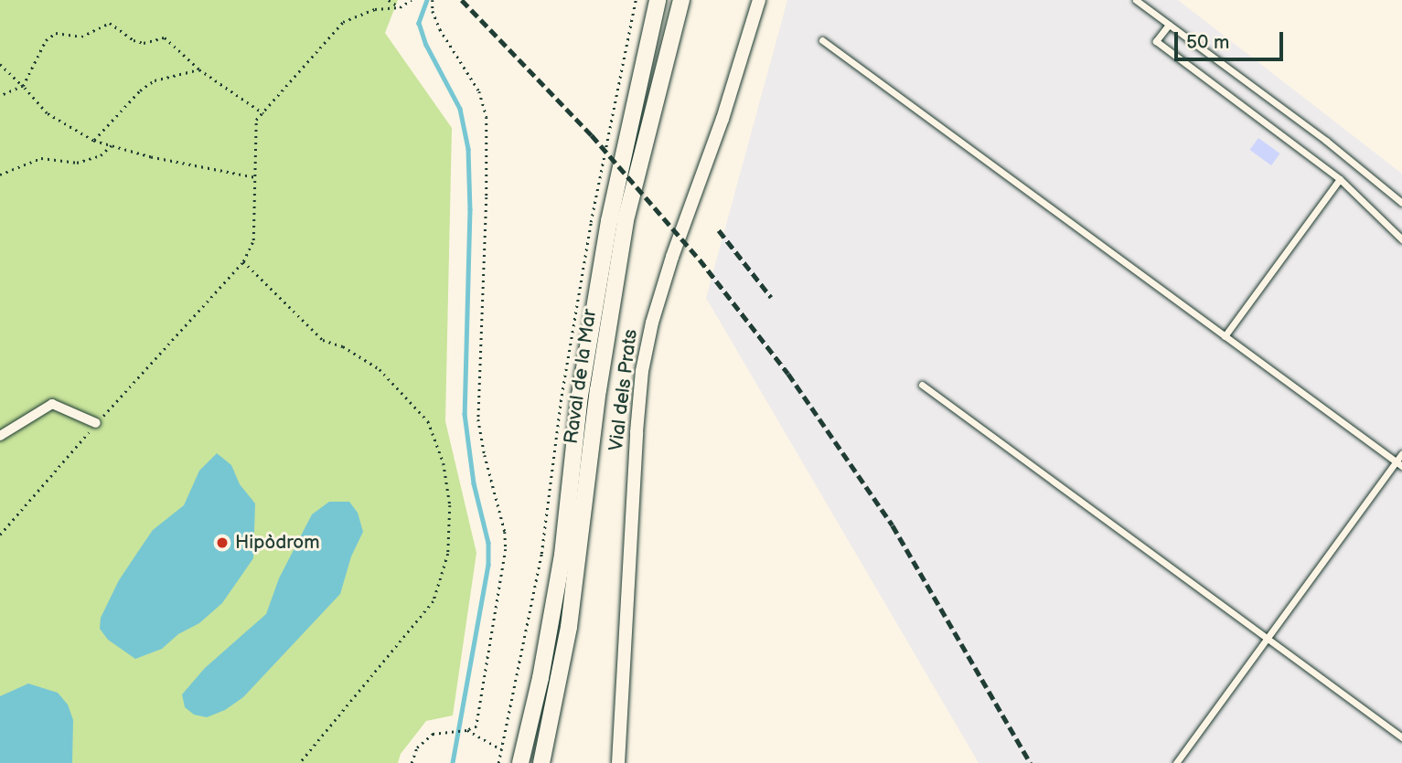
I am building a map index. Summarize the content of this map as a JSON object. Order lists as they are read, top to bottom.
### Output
{
  "streets": {
    "street": ["Raval de la Mar", "Vial dels Prats"]
  },
  "places": ["Hipòdrom"],
  "scale_bar": "50 m"
}
